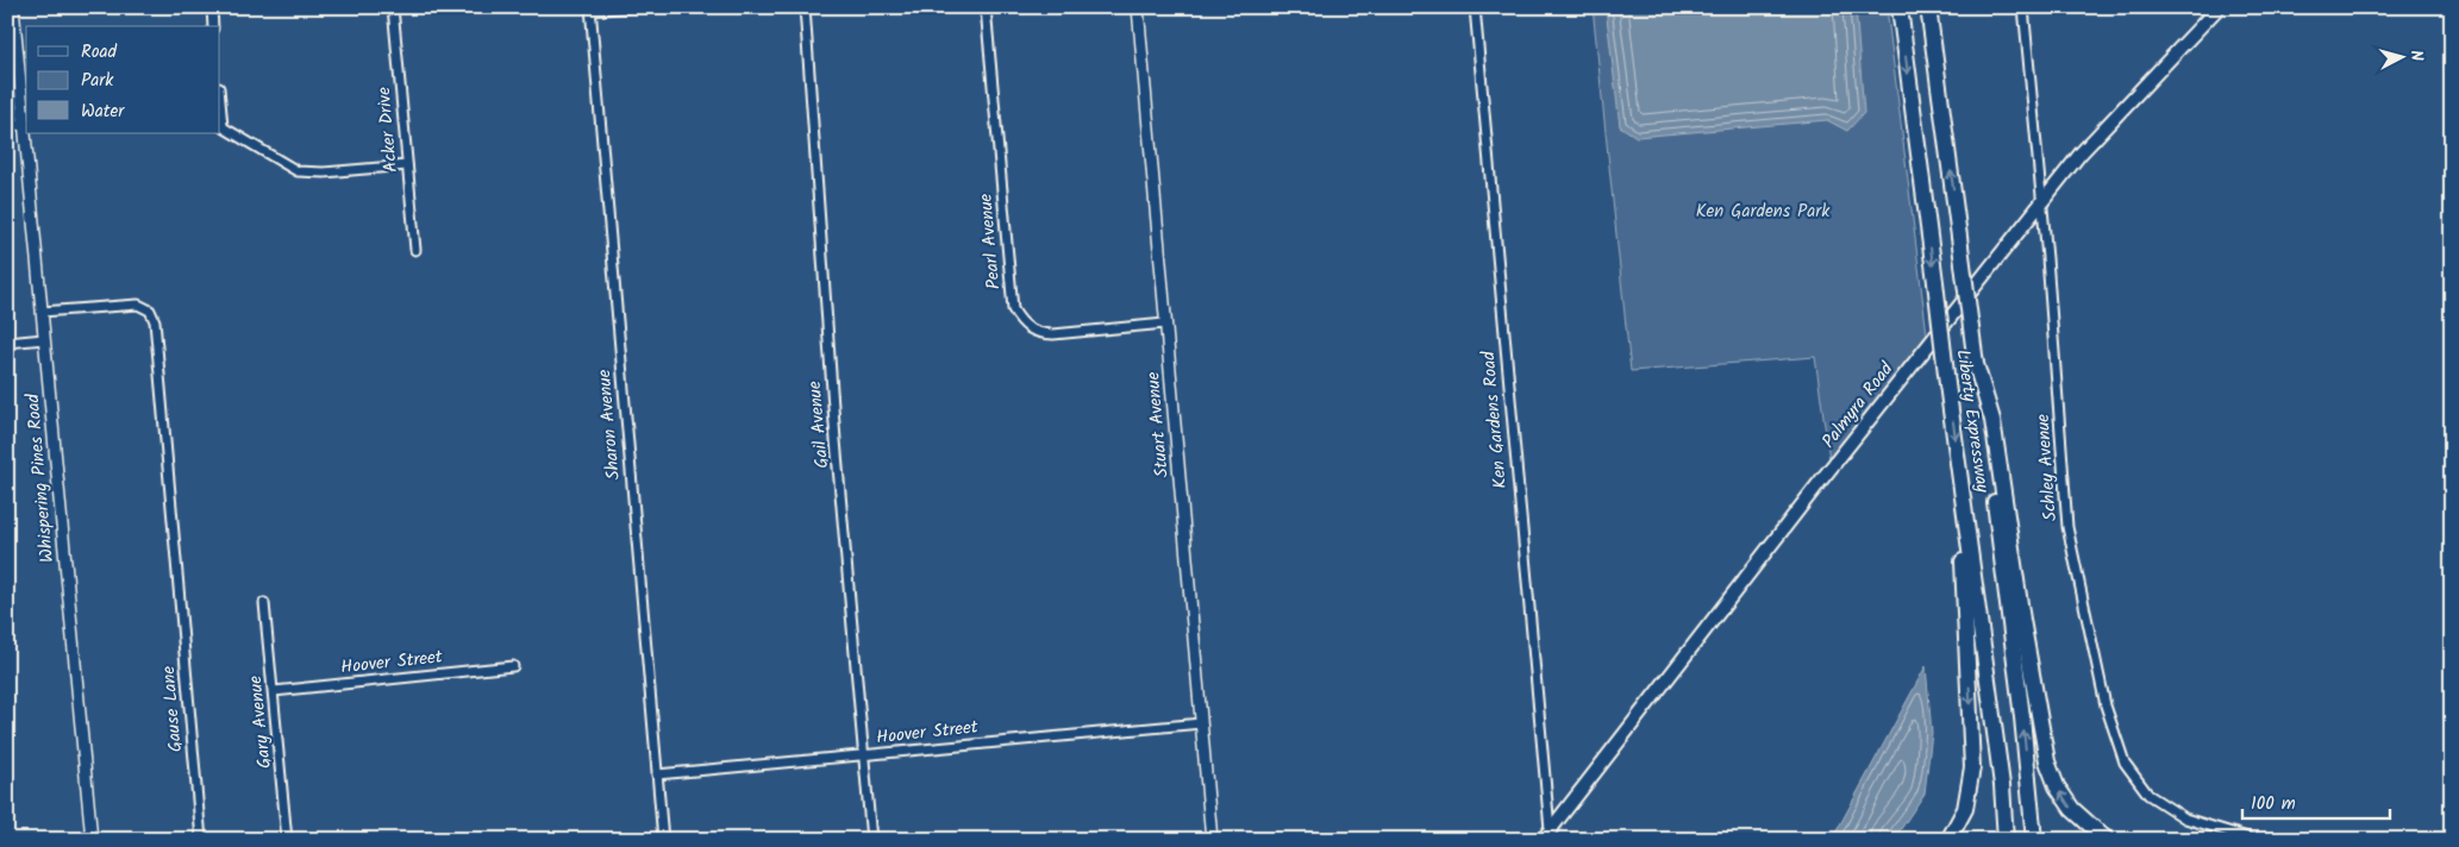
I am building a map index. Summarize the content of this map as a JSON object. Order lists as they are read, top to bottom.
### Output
{
  "streets": {
    "highway": ["Liberty Expressway"],
    "main road": ["Palmyra Road"],
    "street": [
      "Acker Drive",
      "Pearl Avenue",
      "Ken Gardens Road",
      "Sharon Avenue",
      "Gail Avenue",
      "Stuart Avenue",
      "Schley Avenue",
      "Whispering Pines Road",
      "Hoover Street",
      "Gause Lane",
      "Gary Avenue"
    ]
  },
  "crossings": [
    ["Pearl Avenue", "Stuart Avenue"],
    ["Palmyra Road", "Ken Gardens Road"],
    ["Palmyra Road", "Schley Avenue"],
    ["Sharon Avenue", "Hoover Street"],
    ["Gail Avenue", "Hoover Street"],
    ["Stuart Avenue", "Hoover Street"],
    ["Whispering Pines Road", "Gause Lane"],
    ["Hoover Street", "Gary Avenue"]
  ],
  "parks": ["Ken Gardens Park"],
  "legend": ["Road", "Park", "Water"],
  "scale_bar": "100 m",
  "north": "right"
}
